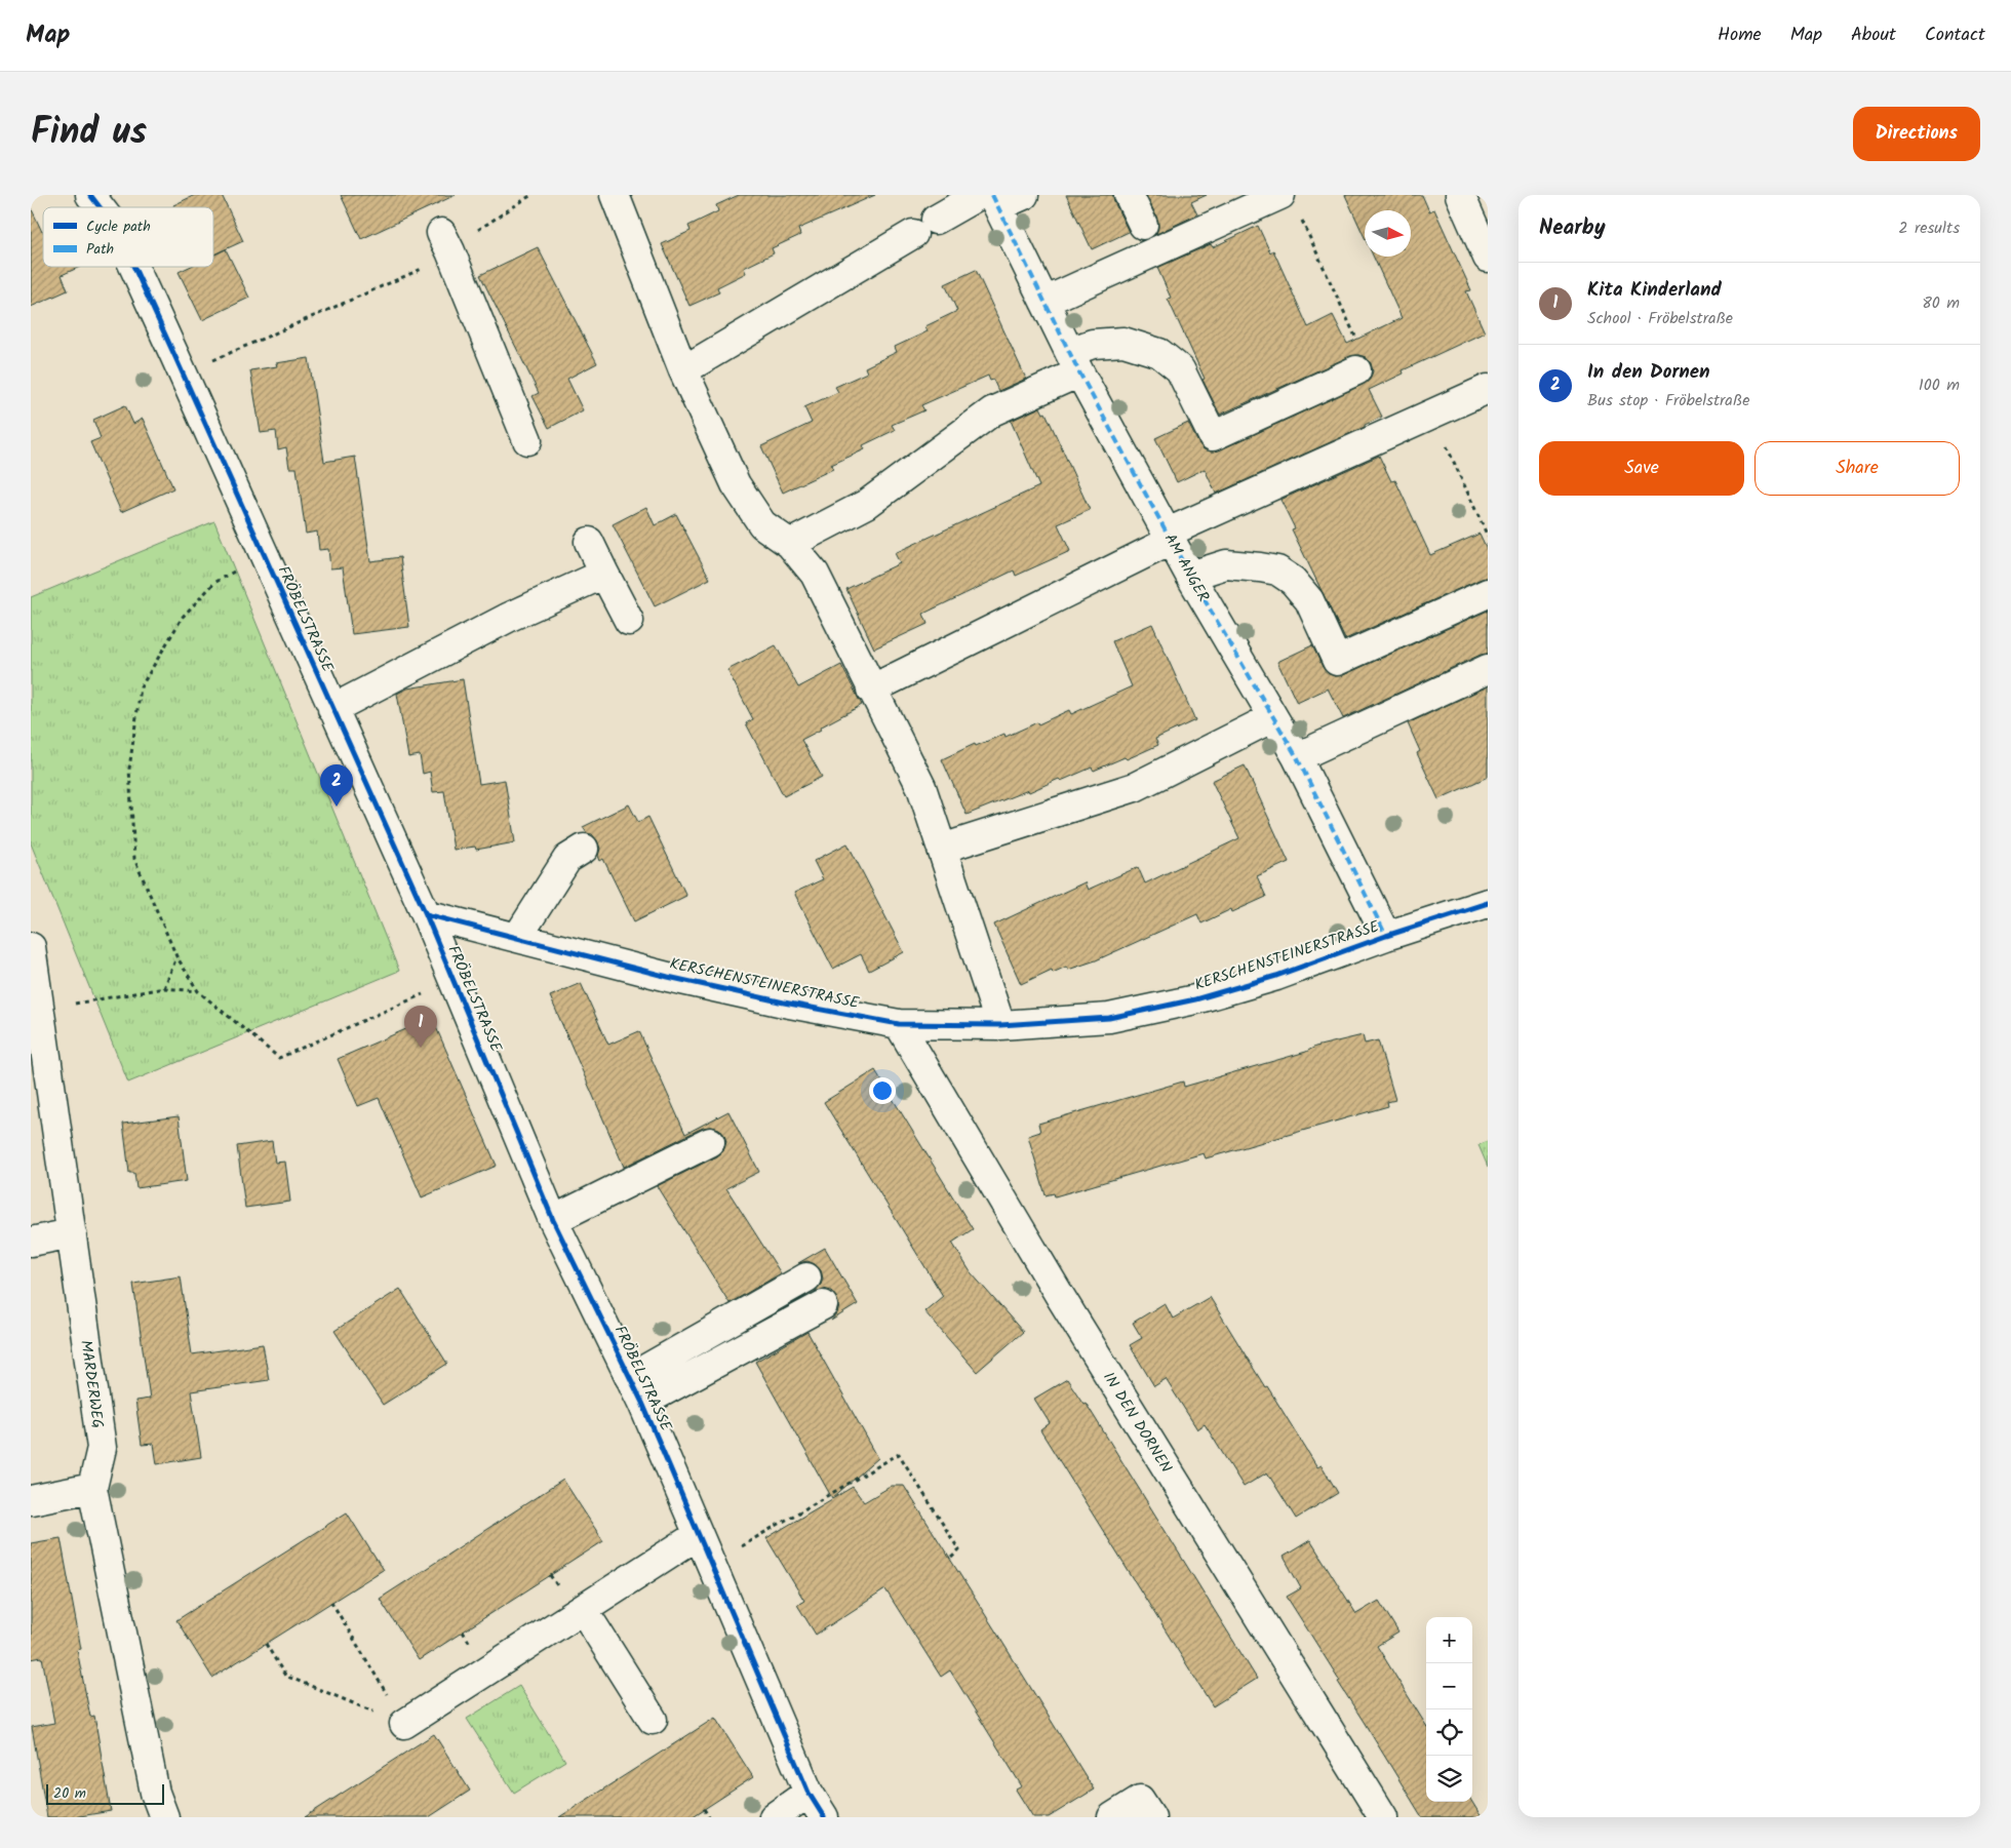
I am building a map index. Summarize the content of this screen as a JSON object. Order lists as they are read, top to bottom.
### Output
{
  "streets": {
    "street": [
      "AM ANGER",
      "FRÖBELSTRASSE",
      "KERSCHENSTEINERSTRASSE",
      "MARDERWEG",
      "IN DEN DORNEN"
    ]
  },
  "crossings": [
    ["AM ANGER", "KERSCHENSTEINERSTRASSE"],
    ["FRÖBELSTRASSE", "KERSCHENSTEINERSTRASSE"],
    ["KERSCHENSTEINERSTRASSE", "IN DEN DORNEN"]
  ],
  "legend": ["Cycle path", "Path"],
  "scale_bar": "20 m",
  "north": "right",
  "page": {
    "header": "Map",
    "nav": [
      "Home",
      "Map",
      "About",
      "Contact"
    ],
    "title": "Find us",
    "buttons": [
      "Directions",
      ["Save", "Share"]
    ],
    "heading": ["Nearby", "2 results"],
    "list": [
      {
        "mark": "1",
        "name": "Kita Kinderland",
        "note": "School · Fröbelstraße",
        "value": "80 m"
      },
      {
        "mark": "2",
        "name": "In den Dornen",
        "note": "Bus stop · Fröbelstraße",
        "value": "100 m"
      }
    ],
    "pins": ["2", "1"],
    "map_buttons": ["+", "−"],
    "scale": "20 m"
  }
}
